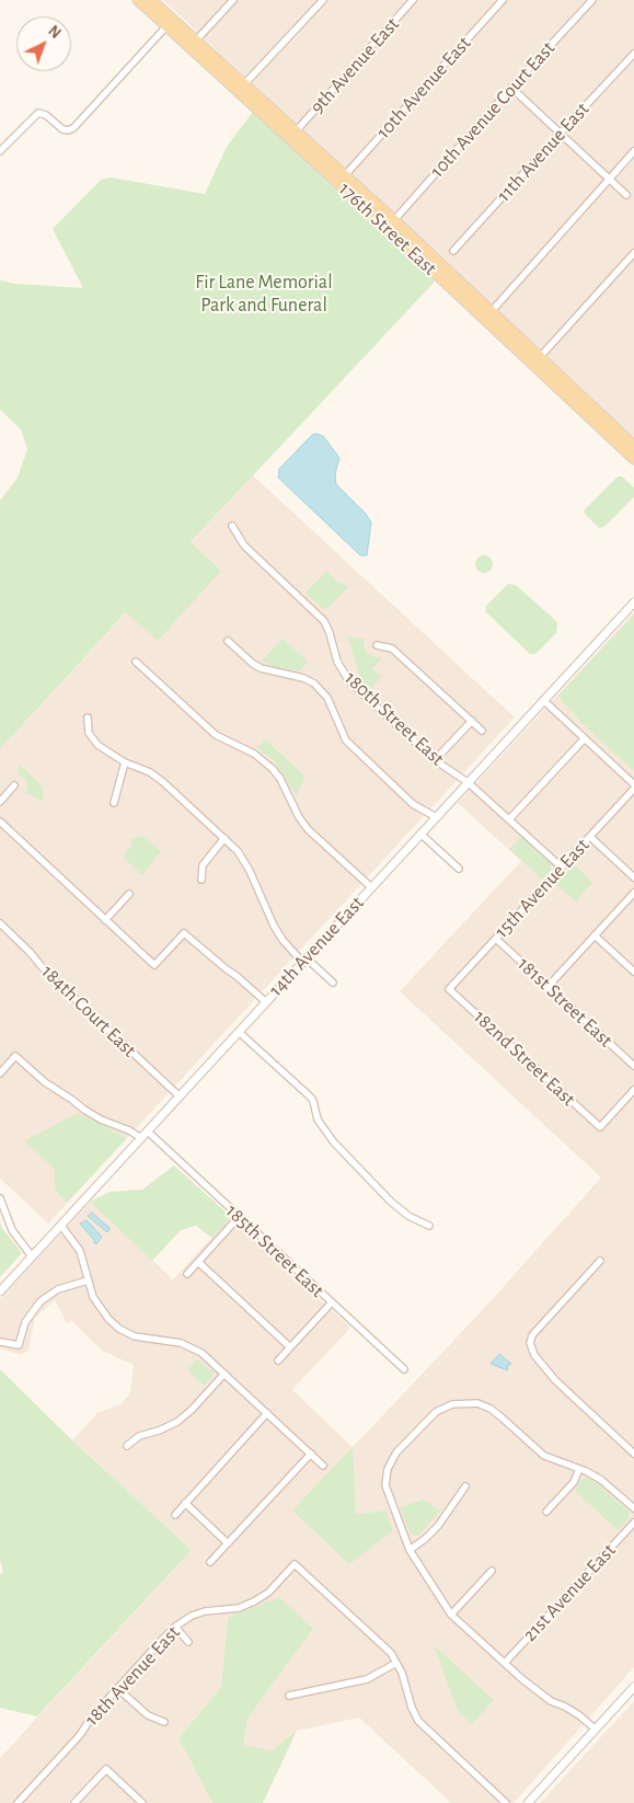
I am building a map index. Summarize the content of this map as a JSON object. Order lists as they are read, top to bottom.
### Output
{
  "streets": {
    "main road": ["176th Street East"],
    "street": [
      "9th Avenue East",
      "10th Avenue East",
      "10th Avenue Court East",
      "11th Avenue East",
      "180th Street East",
      "15th Avenue East",
      "14th Avenue East",
      "181st Street East",
      "184th Court East",
      "182nd Street East",
      "185th Street East",
      "21st Avenue East",
      "18th Avenue East"
    ]
  },
  "crossings": [
    ["9th Avenue East", "176th Street East"],
    ["10th Avenue East", "176th Street East"],
    ["10th Avenue Court East", "176th Street East"],
    ["180th Street East", "15th Avenue East"],
    ["180th Street East", "14th Avenue East"],
    ["15th Avenue East", "181st Street East"],
    ["15th Avenue East", "182nd Street East"],
    ["14th Avenue East", "184th Court East"],
    ["14th Avenue East", "185th Street East"]
  ],
  "parks": ["Fir Lane Memorial Park and Funeral"],
  "north": "top right"
}
